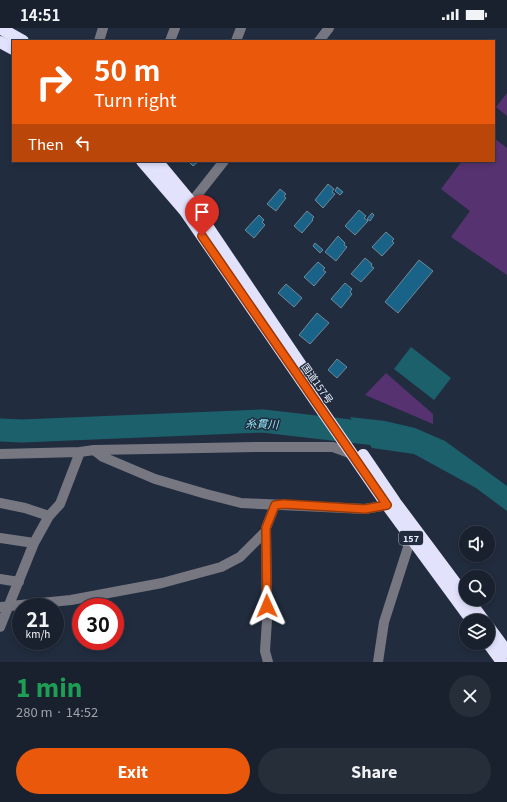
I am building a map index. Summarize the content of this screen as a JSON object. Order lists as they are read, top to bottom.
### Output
{
  "streets": {
    "highway": ["国道157号", "157"]
  },
  "water": ["糸貫川"],
  "page": {
    "status": "14:51",
    "turn": ["50 m", "Turn right"],
    "then": "Then",
    "speed": "21 km/h",
    "limit": "30",
    "heading": ["1 min", "280 m · 14:52"],
    "buttons": ["Exit", "Share"]
  }
}
